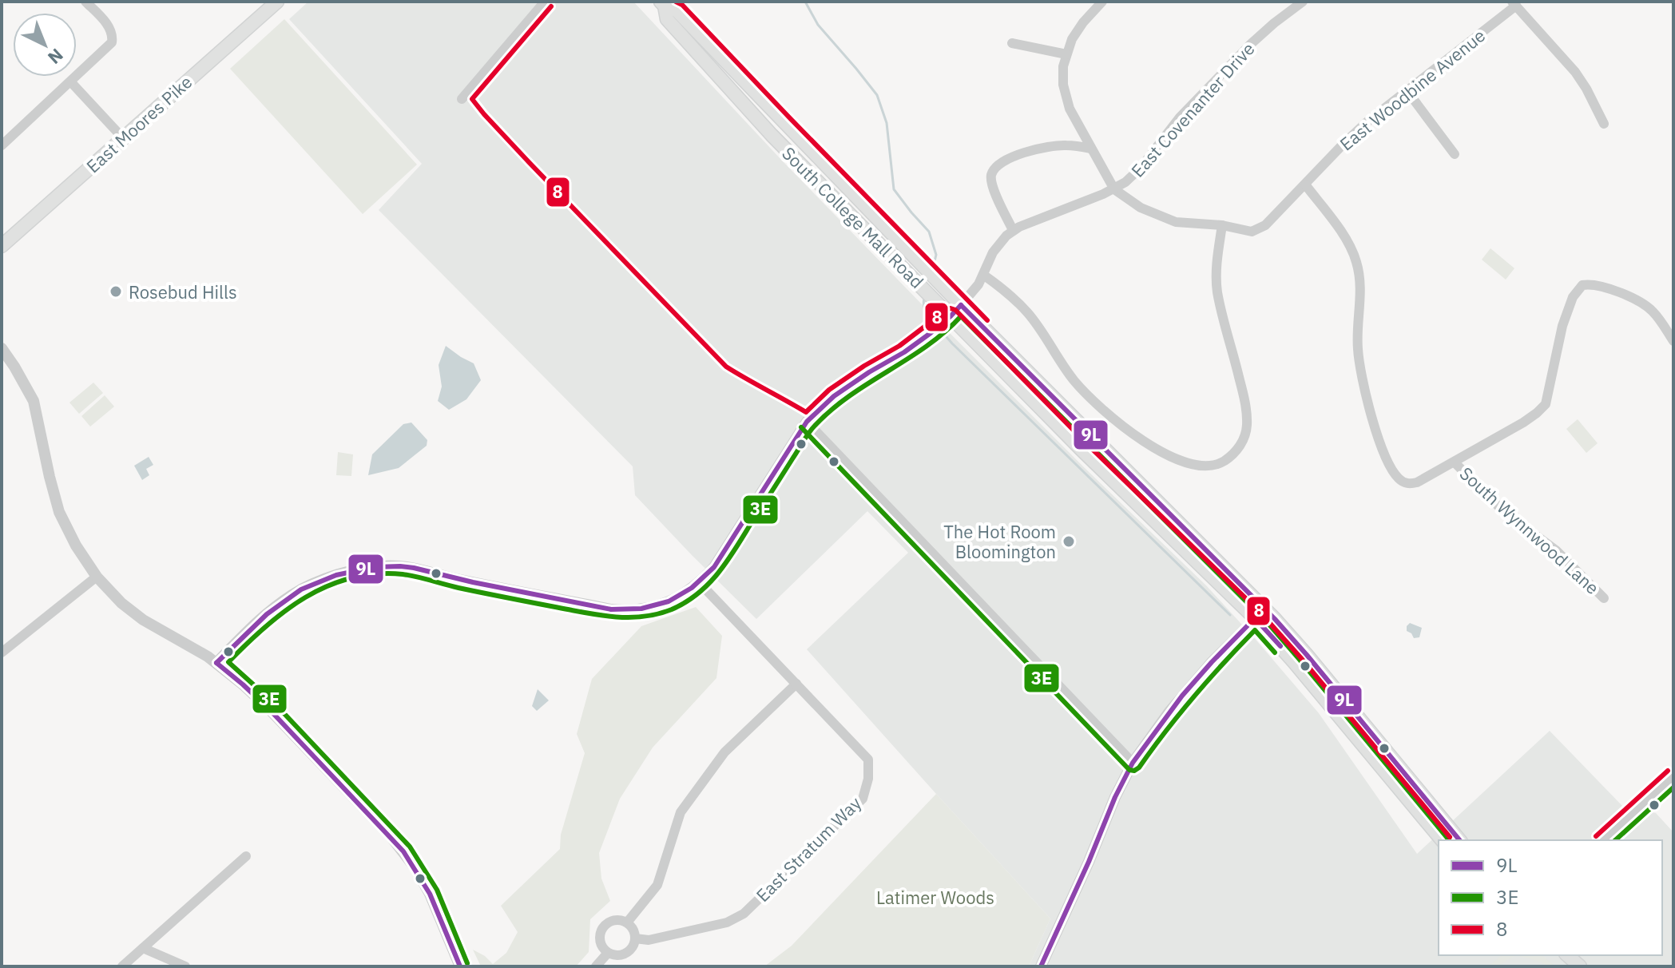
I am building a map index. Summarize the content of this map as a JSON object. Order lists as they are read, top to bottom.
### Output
{
  "streets": {
    "main road": ["East Moores Pike", "South College Mall Road"],
    "street": [
      "East Woodbine Avenue",
      "East Covenanter Drive",
      "South Wynnwood Lane",
      "East Stratum Way"
    ]
  },
  "crossings": [
    ["East Woodbine Avenue", "East Covenanter Drive"],
    ["East Covenanter Drive", "South College Mall Road"],
    ["East Covenanter Drive", "East Stratum Way"]
  ],
  "parks": ["Latimer Woods"],
  "places": ["Rosebud Hills", "The Hot Room Bloomington"],
  "lines": ["transit line 8", "transit line 9L", "transit line 3E"],
  "legend": ["9L", "3E", "8"],
  "north": "bottom right"
}
